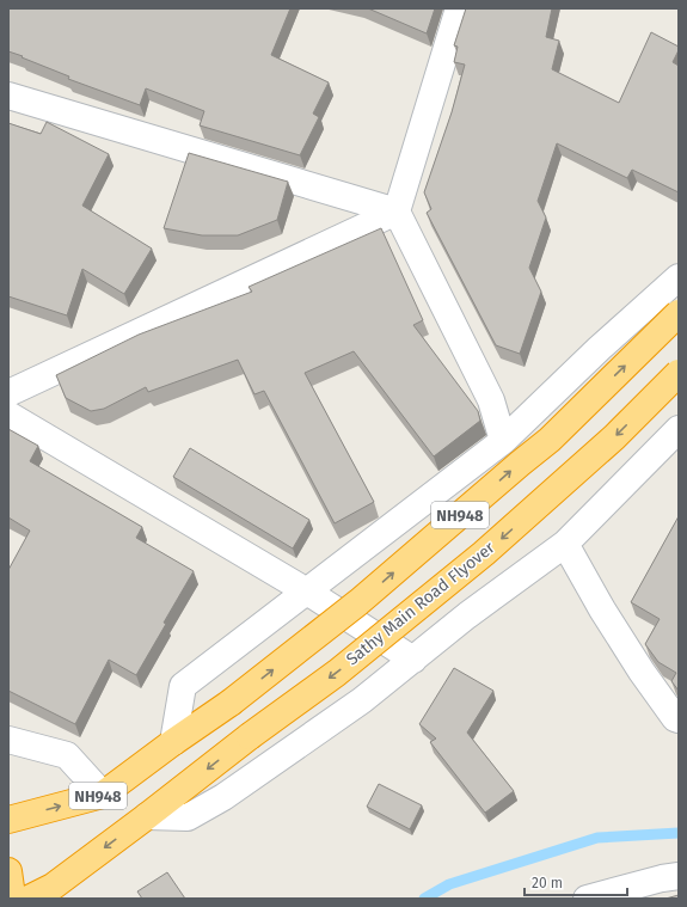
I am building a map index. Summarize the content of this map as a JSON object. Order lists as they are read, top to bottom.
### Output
{
  "streets": {
    "highway": ["NH948", "Sathy Main Road Flyover"]
  },
  "crossings": [
    ["NH948", "Sathy Main Road Flyover"]
  ],
  "scale_bar": "20 m"
}
